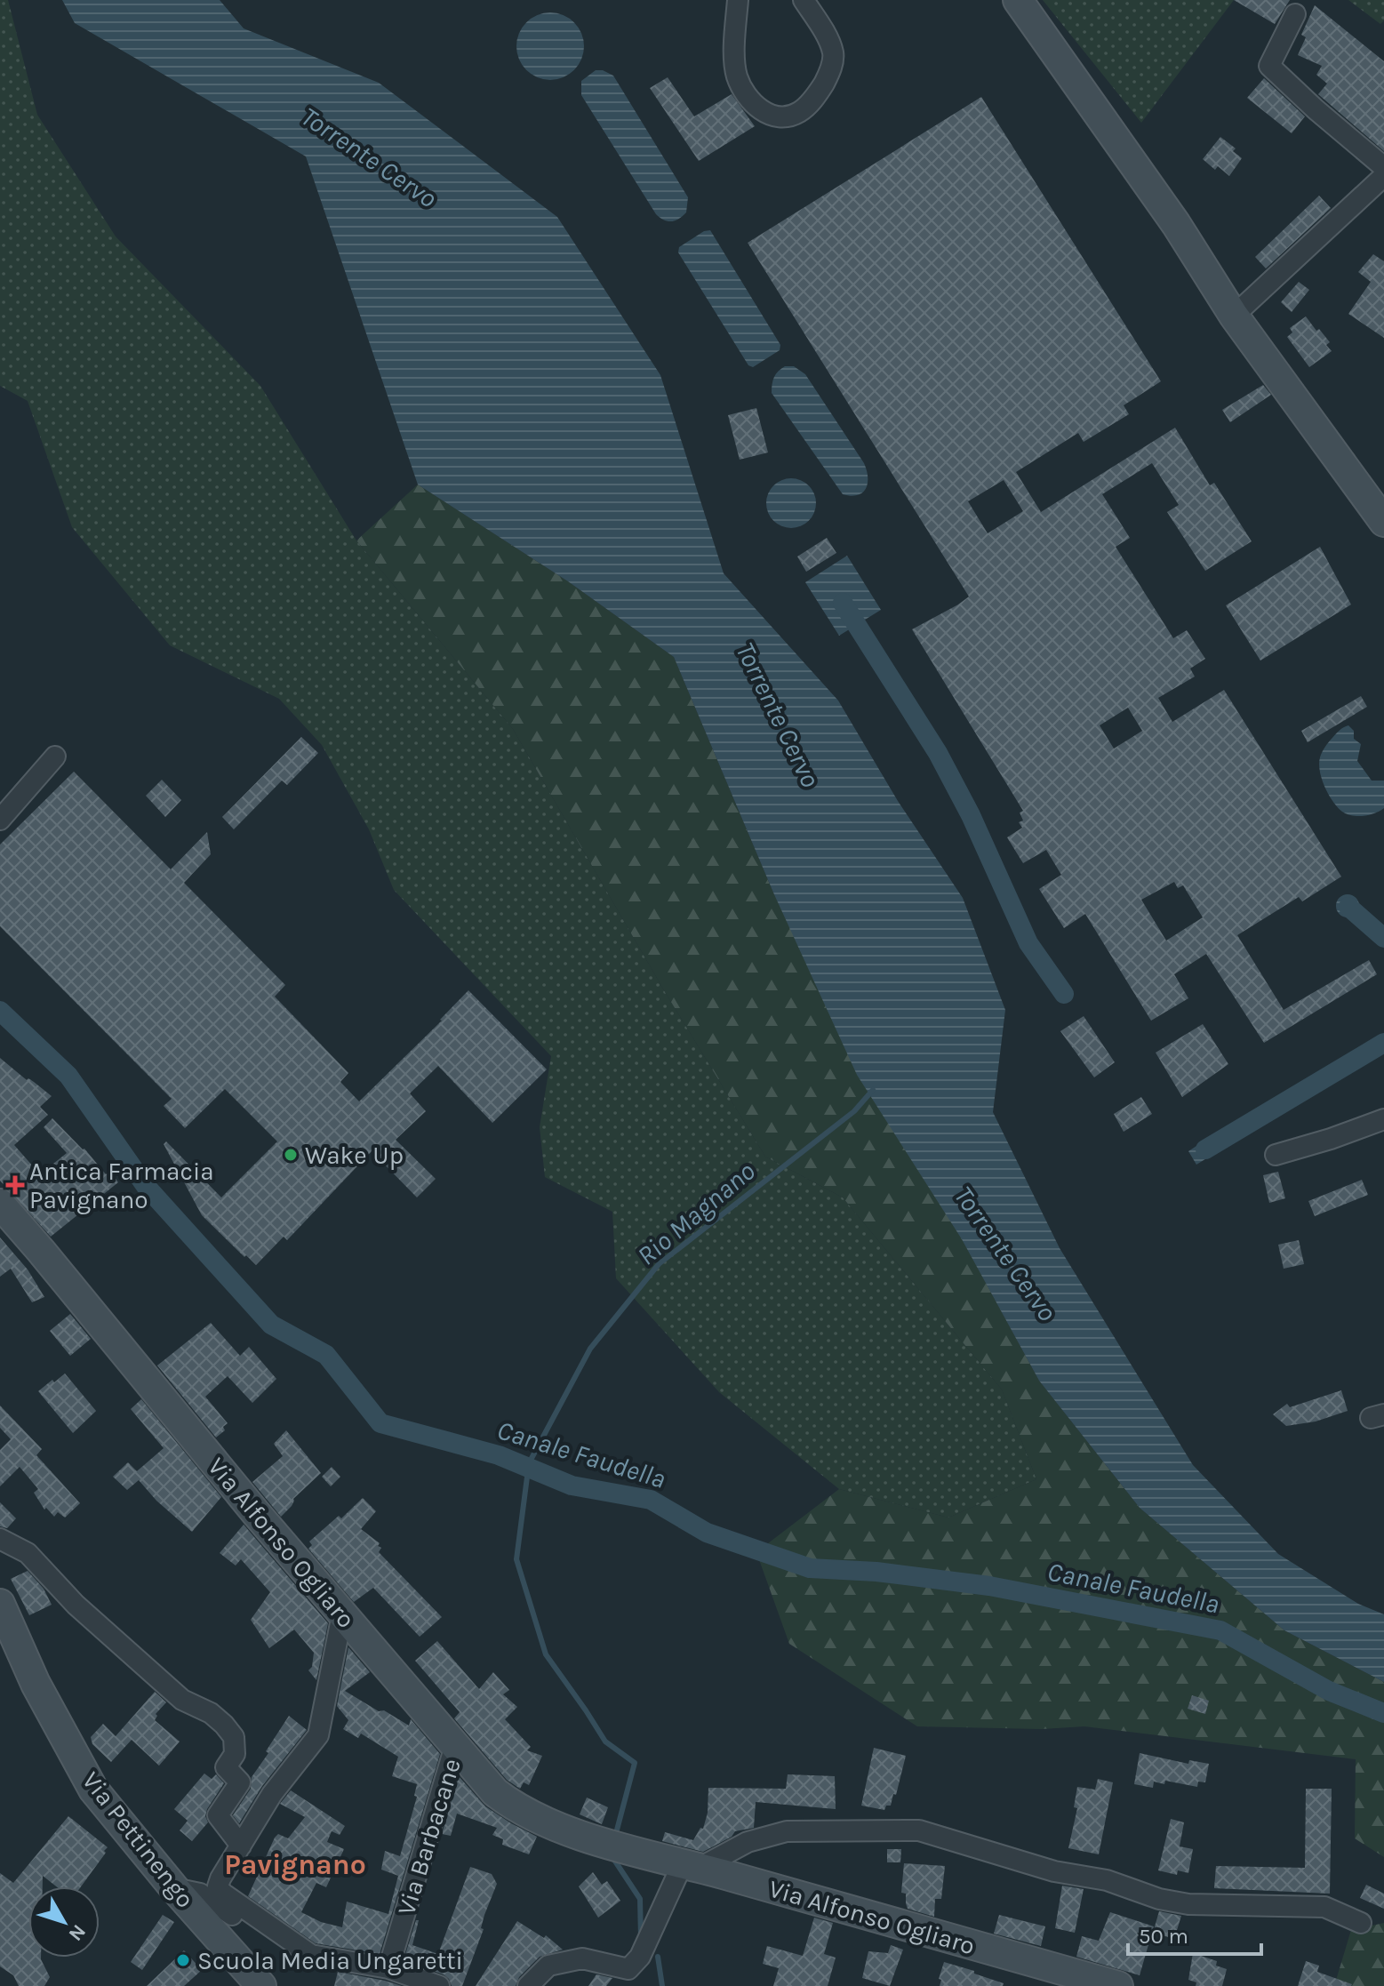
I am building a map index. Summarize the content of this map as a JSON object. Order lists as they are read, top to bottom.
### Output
{
  "streets": {
    "main road": ["Via Alfonso Ogliaro", "Via Pettinengo"],
    "street": ["Via Barbacane"]
  },
  "crossings": [
    ["Via Alfonso Ogliaro", "Via Barbacane"]
  ],
  "districts": ["Pavignano"],
  "water": ["Torrente Cervo", "Rio Magnano", "Canale Faudella"],
  "places": {
    "other": ["Wake Up", "Scuola Media Ungaretti"],
    "health": ["Antica Farmacia Pavignano"]
  },
  "scale_bar": "50 m",
  "north": "bottom right"
}
